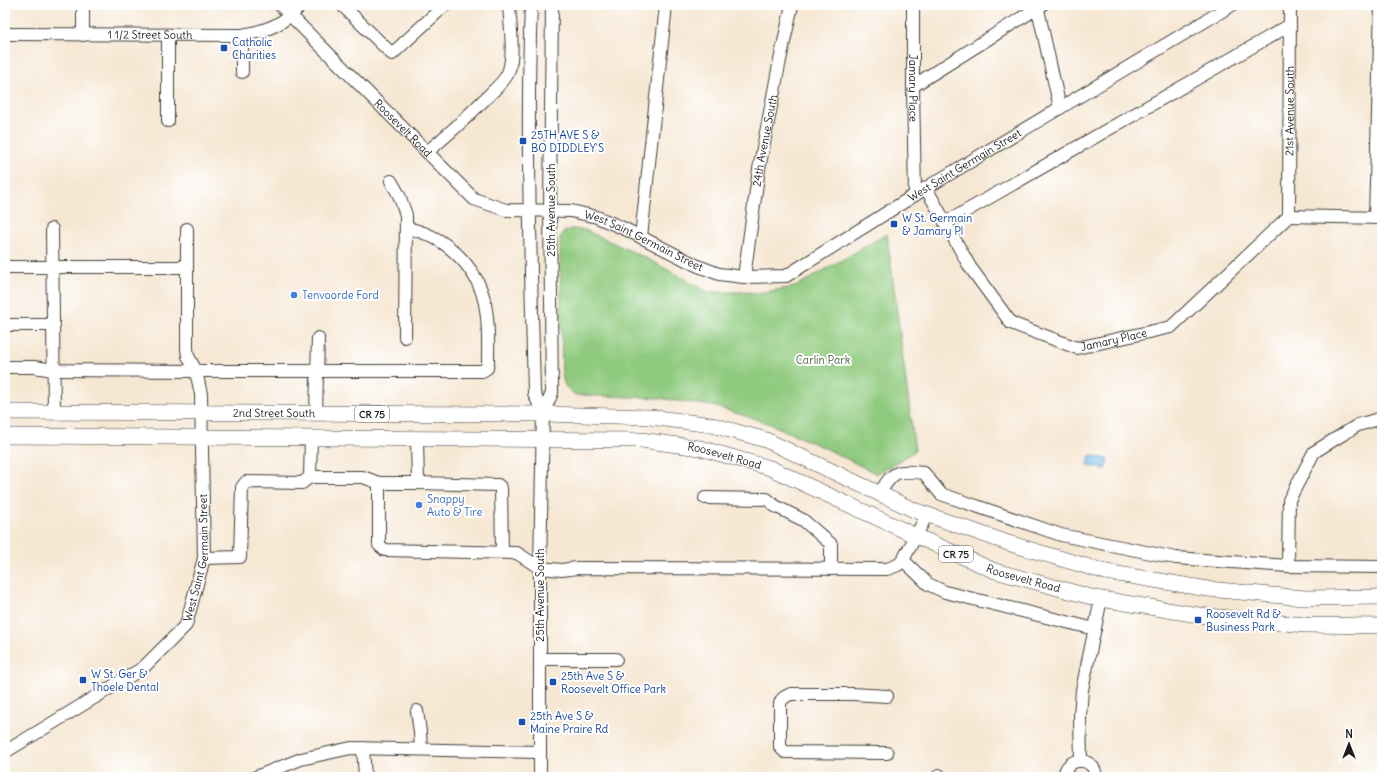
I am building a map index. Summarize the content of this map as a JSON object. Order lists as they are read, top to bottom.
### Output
{
  "streets": {
    "main road": ["Roosevelt Road", "2nd Street South", "CR 75"],
    "street": [
      "1 1/2 Street South",
      "Jamary Place",
      "21st Avenue South",
      "24th Avenue South",
      "West Saint Germain Street",
      "25th Avenue South"
    ]
  },
  "crossings": [
    ["1 1/2 Street South", "Roosevelt Road"],
    ["Jamary Place", "21st Avenue South"],
    ["Jamary Place", "West Saint Germain Street"],
    ["Roosevelt Road", "West Saint Germain Street"],
    ["Roosevelt Road", "25th Avenue South"],
    ["Roosevelt Road", "CR 75"],
    ["24th Avenue South", "West Saint Germain Street"],
    ["West Saint Germain Street", "25th Avenue South"],
    ["West Saint Germain Street", "2nd Street South"],
    ["West Saint Germain Street", "CR 75"],
    ["25th Avenue South", "2nd Street South"],
    ["25th Avenue South", "CR 75"],
    ["2nd Street South", "CR 75"]
  ],
  "parks": ["Carlin Park"],
  "places": {
    "transit": [
      "Catholic Charities",
      "25TH AVE S & BO DIDDLEY'S",
      "W St. Germain & Jamary Pl",
      "Roosevelt Rd & Business Park",
      "W St. Ger & Thoele Dental",
      "25th Ave S & Roosevelt Office Park",
      "25th Ave S & Maine Praire Rd"
    ],
    "other": ["Tenvoorde Ford", "Snappy Auto & Tire"]
  },
  "north": "top"
}
